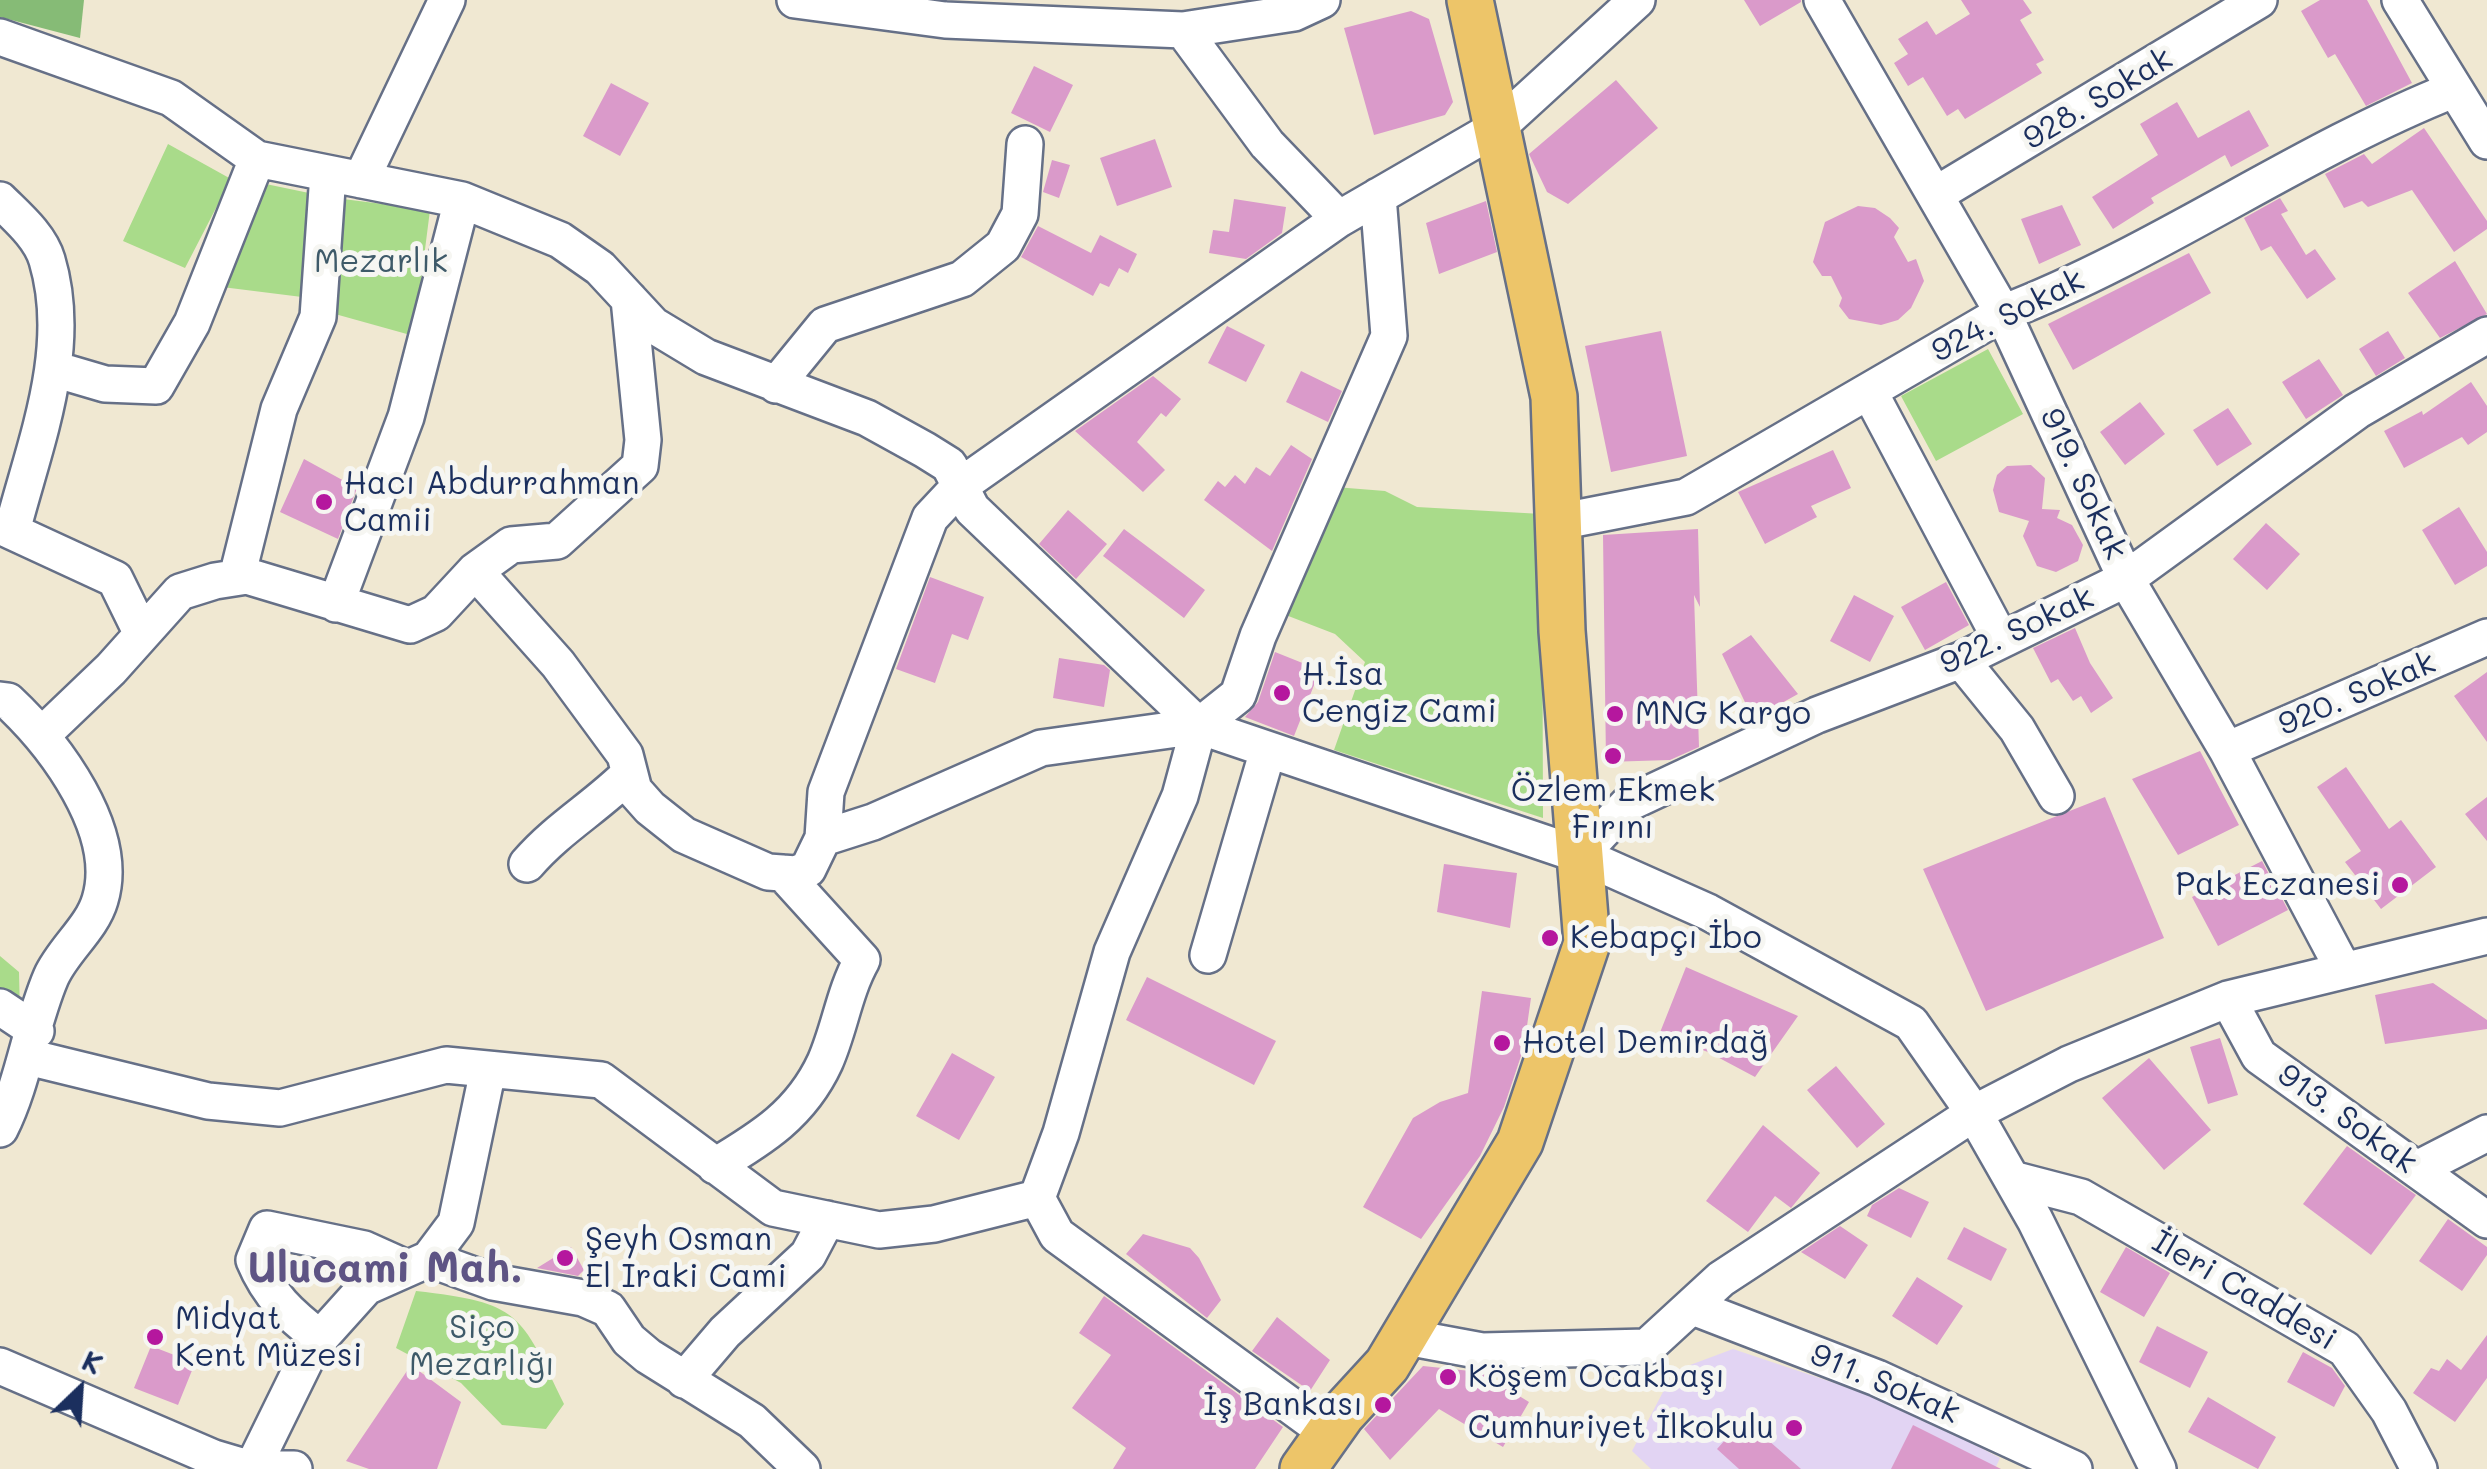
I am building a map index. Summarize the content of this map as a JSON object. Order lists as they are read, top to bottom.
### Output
{
  "streets": {
    "street": [
      "928. Sokak",
      "924. Sokak",
      "919. Sokak",
      "922. Sokak",
      "920. Sokak",
      "913. Sokak",
      "İleri Caddesi",
      "911. Sokak"
    ]
  },
  "crossings": [
    ["928. Sokak", "919. Sokak"],
    ["924. Sokak", "919. Sokak"],
    ["919. Sokak", "922. Sokak"],
    ["919. Sokak", "920. Sokak"]
  ],
  "districts": ["Ulucami Mah."],
  "parks": ["Mezarlık", "Siço Mezarlığı"],
  "places": [
    "Hacı Abdurrahman Camii",
    "H.İsa Cengiz Cami",
    "MNG Kargo",
    "Özlem Ekmek Fırını",
    "Pak Eczanesi",
    "Kebapçı İbo",
    "Hotel Demirdağ",
    "Şeyh Osman El Iraki Cami",
    "Midyat Kent Müzesi",
    "Köşem Ocakbaşı",
    "İş Bankası",
    "Cumhuriyet İlkokulu"
  ],
  "north": "top right"
}
